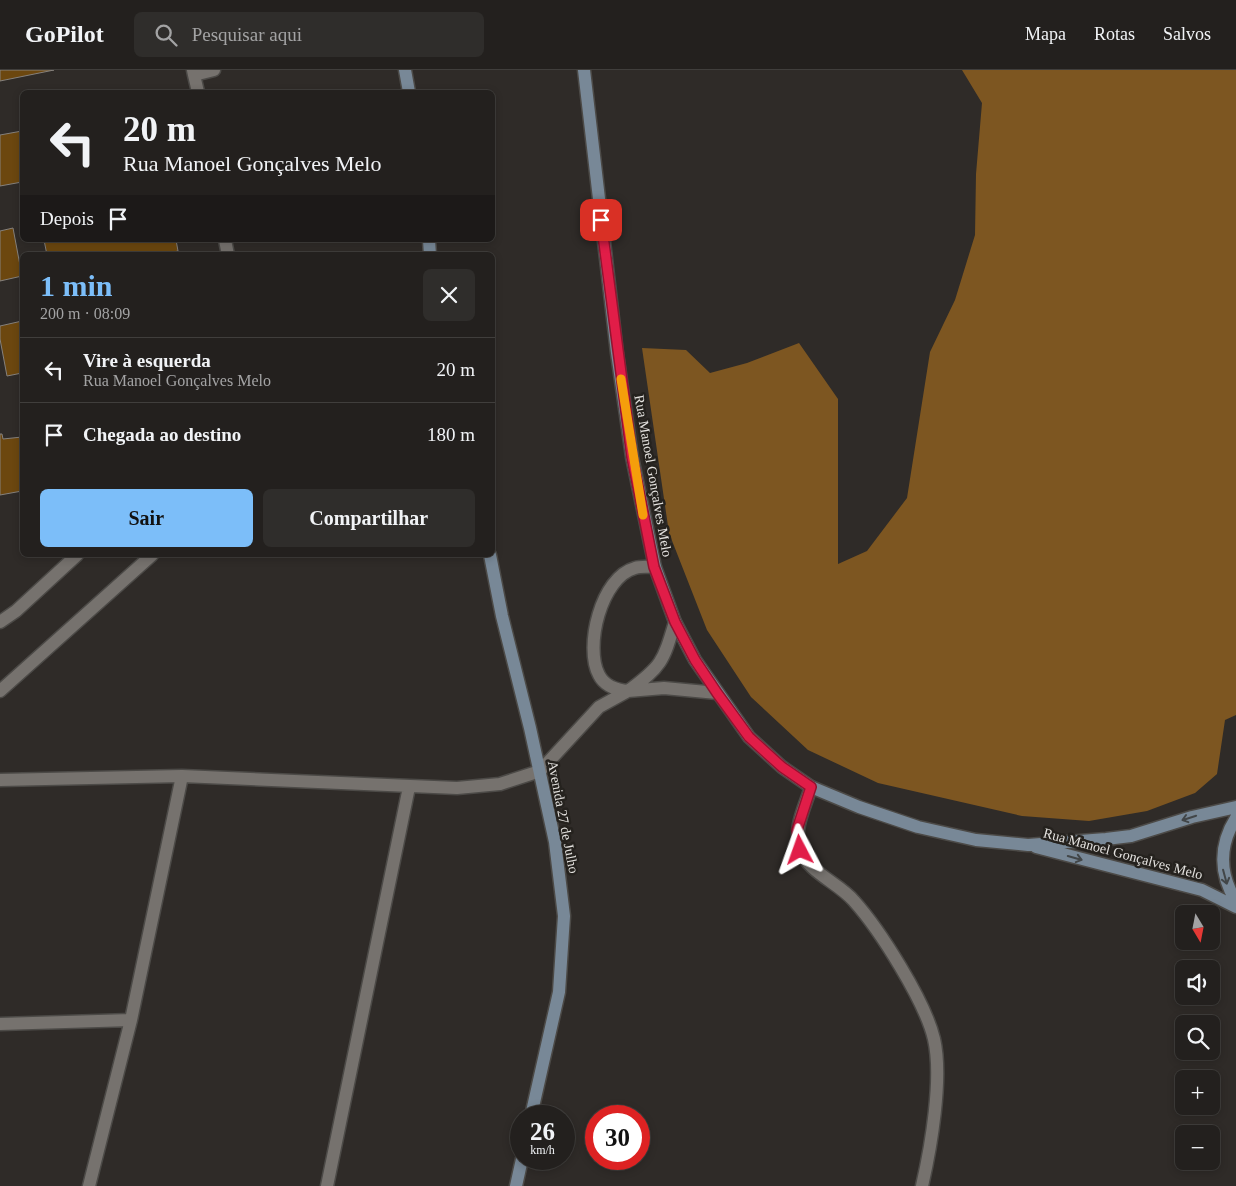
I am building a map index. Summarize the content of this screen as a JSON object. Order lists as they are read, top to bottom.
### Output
{
  "streets": {
    "street": ["Rua Manoel Gonçalves Melo", "Avenida 27 de Julho"]
  },
  "north": "bottom",
  "page": {
    "header": "GoPilot",
    "search": "Pesquisar aqui",
    "nav": ["Mapa", "Rotas", "Salvos"],
    "turn": ["20 m", "Rua Manoel Gonçalves Melo"],
    "then": "Depois",
    "heading": ["1 min", "200 m · 08:09"],
    "list": [
      {
        "name": "Vire à esquerda",
        "note": "Rua Manoel Gonçalves Melo",
        "value": "20 m"
      },
      {
        "name": "Chegada ao destino",
        "value": "180 m"
      }
    ],
    "buttons": ["Sair", "Compartilhar"],
    "map_buttons": ["+", "−"],
    "speed": "26 km/h",
    "limit": "30"
  }
}
